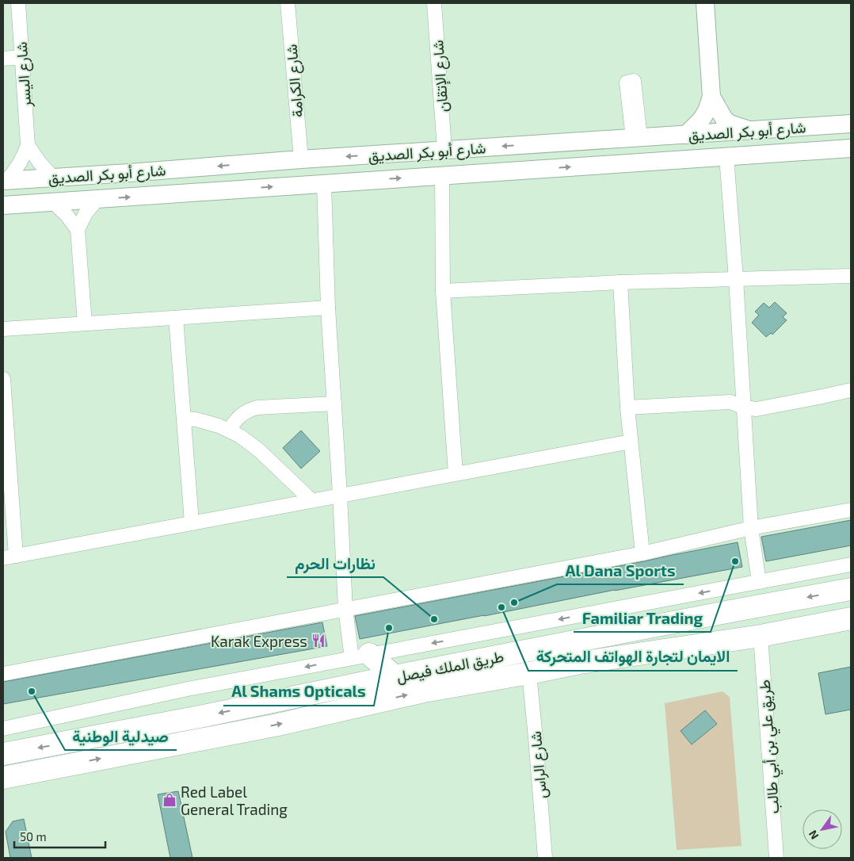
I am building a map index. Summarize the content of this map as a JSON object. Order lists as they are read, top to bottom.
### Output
{
  "streets": {
    "main road": ["طريق الملك فيصل"],
    "street": [
      "شارع اليسر",
      "شارع الإتقان",
      "شارع الكرامة",
      "شارع أبو بكر الصديق",
      "طريق علي بن أبي طالب",
      "شارع الراس"
    ]
  },
  "crossings": [
    ["شارع اليسر", "شارع أبو بكر الصديق"],
    ["شارع الإتقان", "شارع أبو بكر الصديق"],
    ["شارع الكرامة", "شارع أبو بكر الصديق"],
    ["طريق الملك فيصل", "طريق علي بن أبي طالب"],
    ["طريق الملك فيصل", "شارع الراس"]
  ],
  "places": {
    "other": [
      "Familiar Trading",
      "Al Dana Sports",
      "الايمان لتجارة الهواتف المتحركة",
      "نظارات الحرم",
      "Al Shams Opticals",
      "صيدلية الوطنية"
    ],
    "restaurant": ["Karak Express"],
    "shop": ["Red Label General Trading"]
  },
  "scale_bar": "50 m",
  "north": "bottom left"
}
